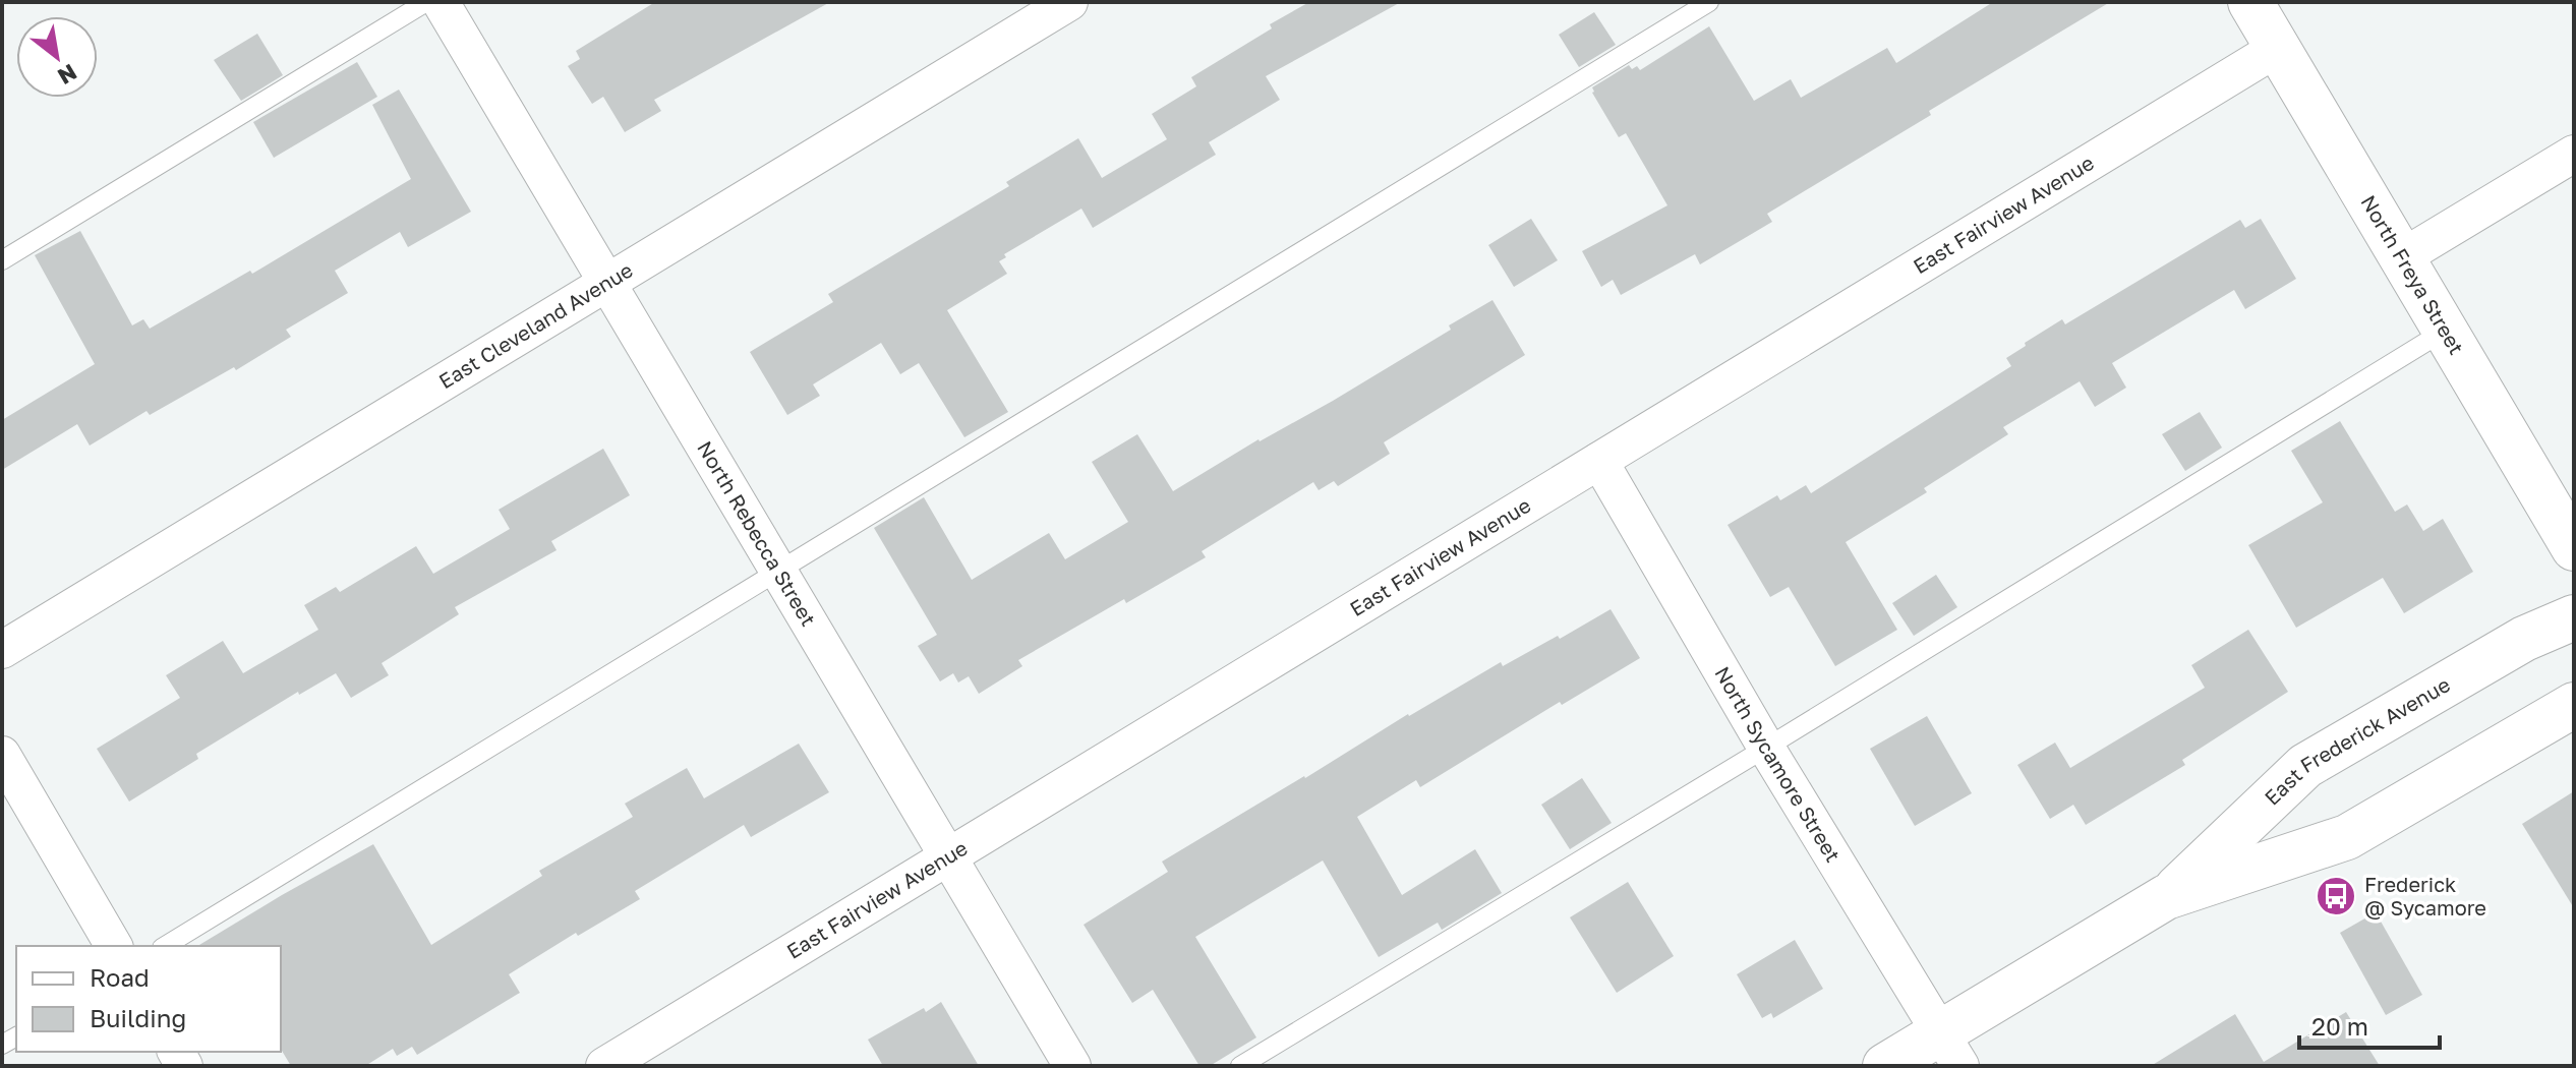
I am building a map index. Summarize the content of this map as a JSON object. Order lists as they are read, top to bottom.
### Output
{
  "streets": {
    "main road": ["North Freya Street", "East Frederick Avenue"],
    "street": [
      "East Fairview Avenue",
      "East Cleveland Avenue",
      "North Rebecca Street",
      "North Sycamore Street"
    ]
  },
  "crossings": [
    ["East Fairview Avenue", "North Freya Street"],
    ["East Fairview Avenue", "North Rebecca Street"],
    ["East Fairview Avenue", "North Sycamore Street"],
    ["East Cleveland Avenue", "North Rebecca Street"],
    ["East Frederick Avenue", "North Sycamore Street"]
  ],
  "places": {
    "bus stop": ["Frederick @ Sycamore"]
  },
  "legend": ["Road", "Building"],
  "scale_bar": "20 m",
  "north": "bottom right"
}
